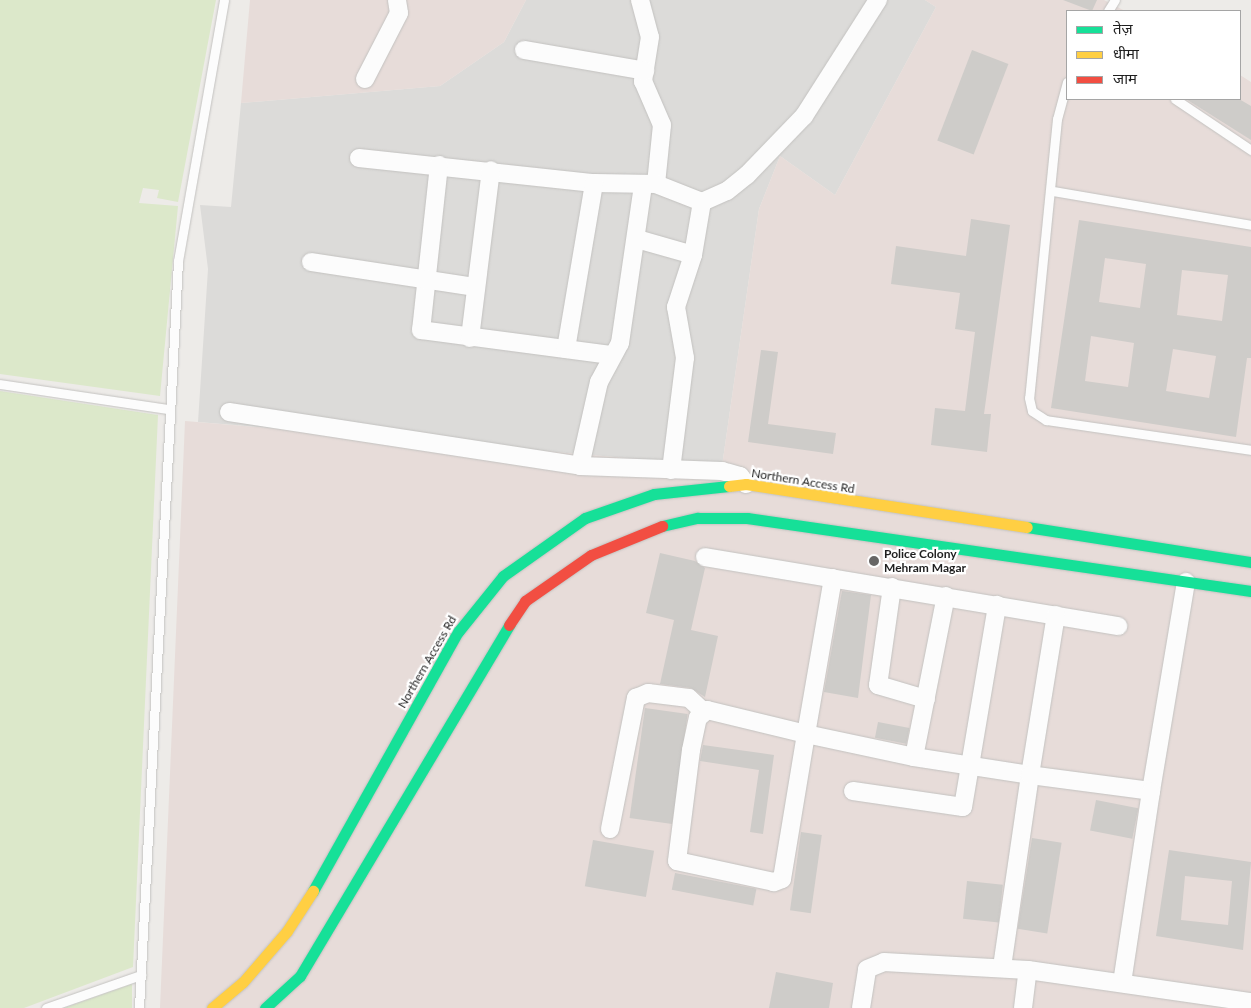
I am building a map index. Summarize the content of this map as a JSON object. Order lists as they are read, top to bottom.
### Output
{
  "streets": {
    "main road": ["Northern Access Rd"]
  },
  "places": ["Police Colony Mehram Magar"],
  "legend": ["तेज़", "धीमा", "जाम"]
}
